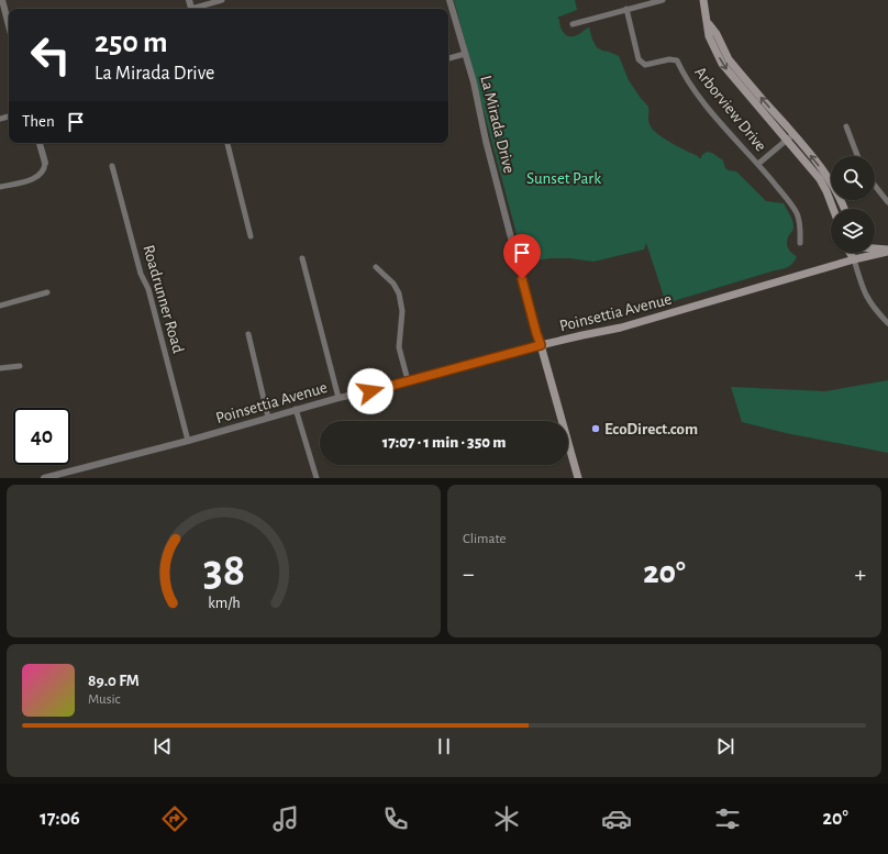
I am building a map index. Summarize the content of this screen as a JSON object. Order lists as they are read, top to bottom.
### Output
{
  "streets": {
    "main road": ["Poinsettia Avenue"],
    "street": ["Arborview Drive", "La Mirada Drive", "Roadrunner Road"]
  },
  "crossings": [
    ["Roadrunner Road", "Poinsettia Avenue"]
  ],
  "parks": ["Sunset Park"],
  "places": ["EcoDirect.com"],
  "page": {
    "turn": ["250 m", "La Mirada Drive"],
    "then": "Then",
    "limit": "40",
    "trip": "17:07 · 1 min · 350 m",
    "tile": "Climate",
    "heat": ["−", "20°", "+"],
    "song": ["89.0 FM", "Music"],
    "tabs": ["17:06", "20°"],
    "gauge": ["38", "km/h"]
  }
}
